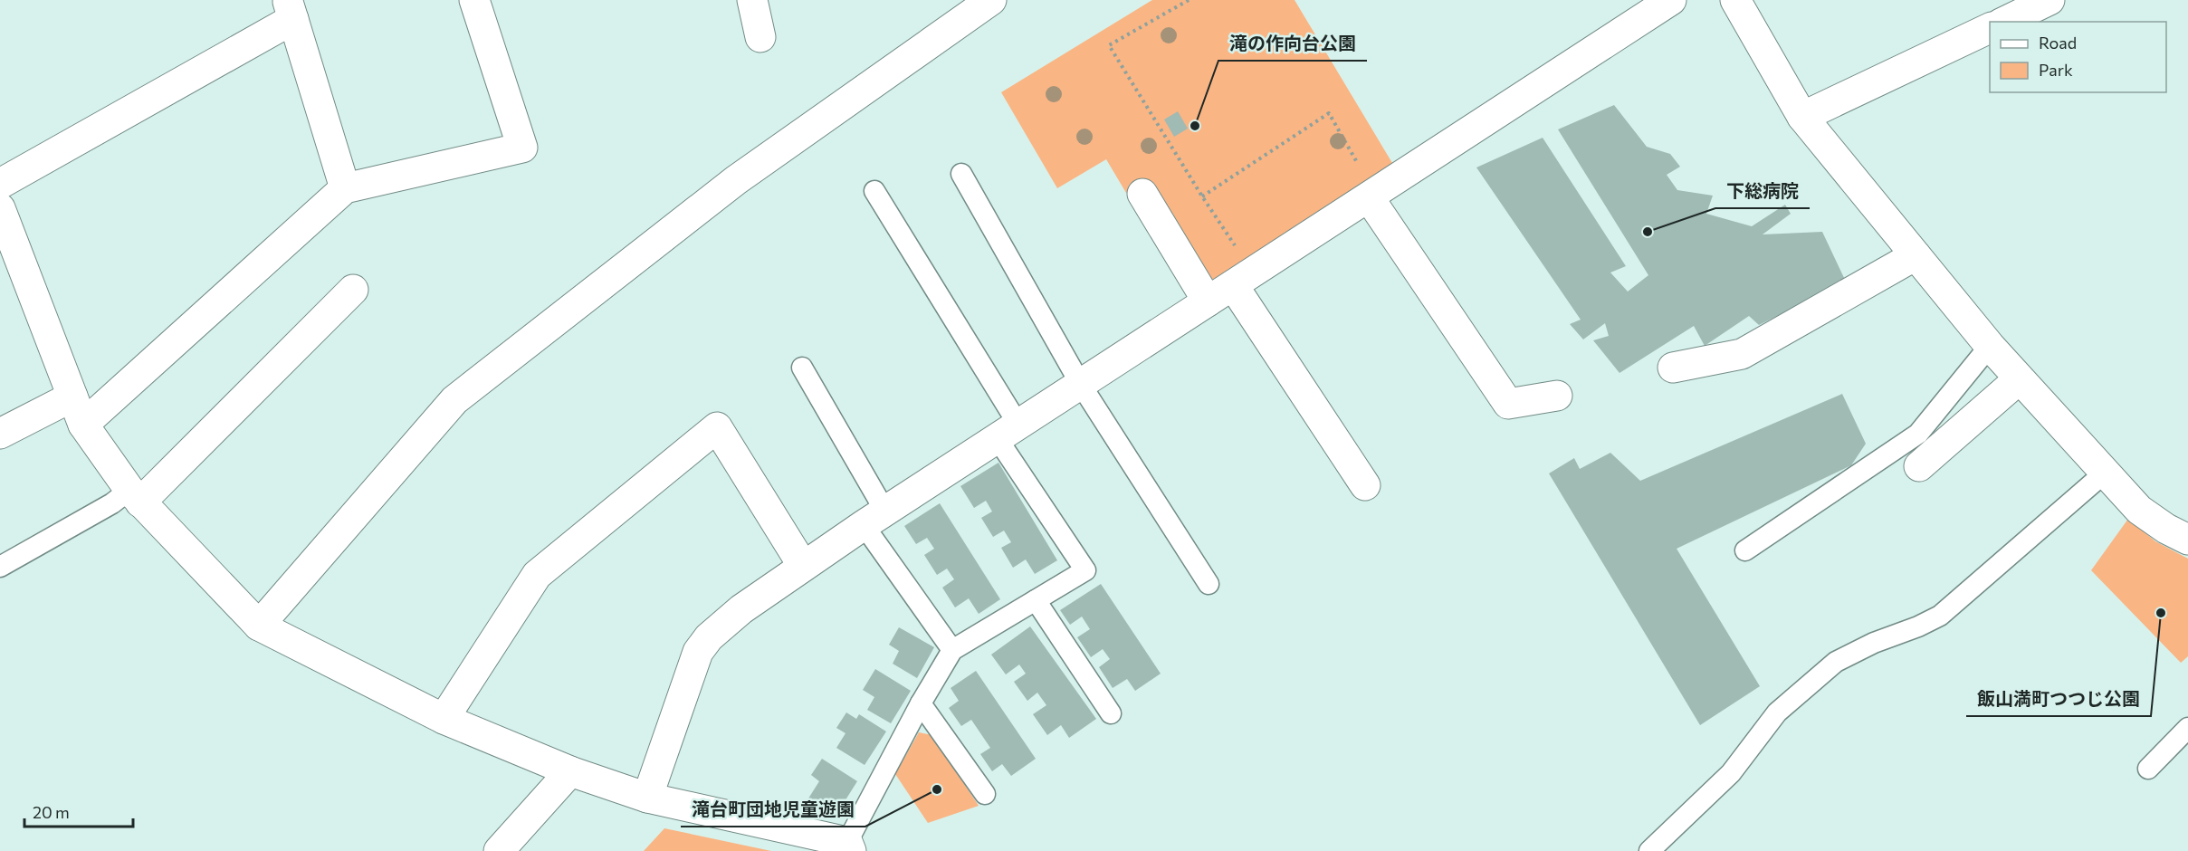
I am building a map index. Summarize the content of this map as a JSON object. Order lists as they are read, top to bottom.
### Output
{
  "places": [
    "滝の作向台公園",
    "下総病院",
    "飯山満町つつじ公園",
    "滝台町団地児童遊園"
  ],
  "legend": ["Road", "Park"],
  "scale_bar": "20 m"
}
